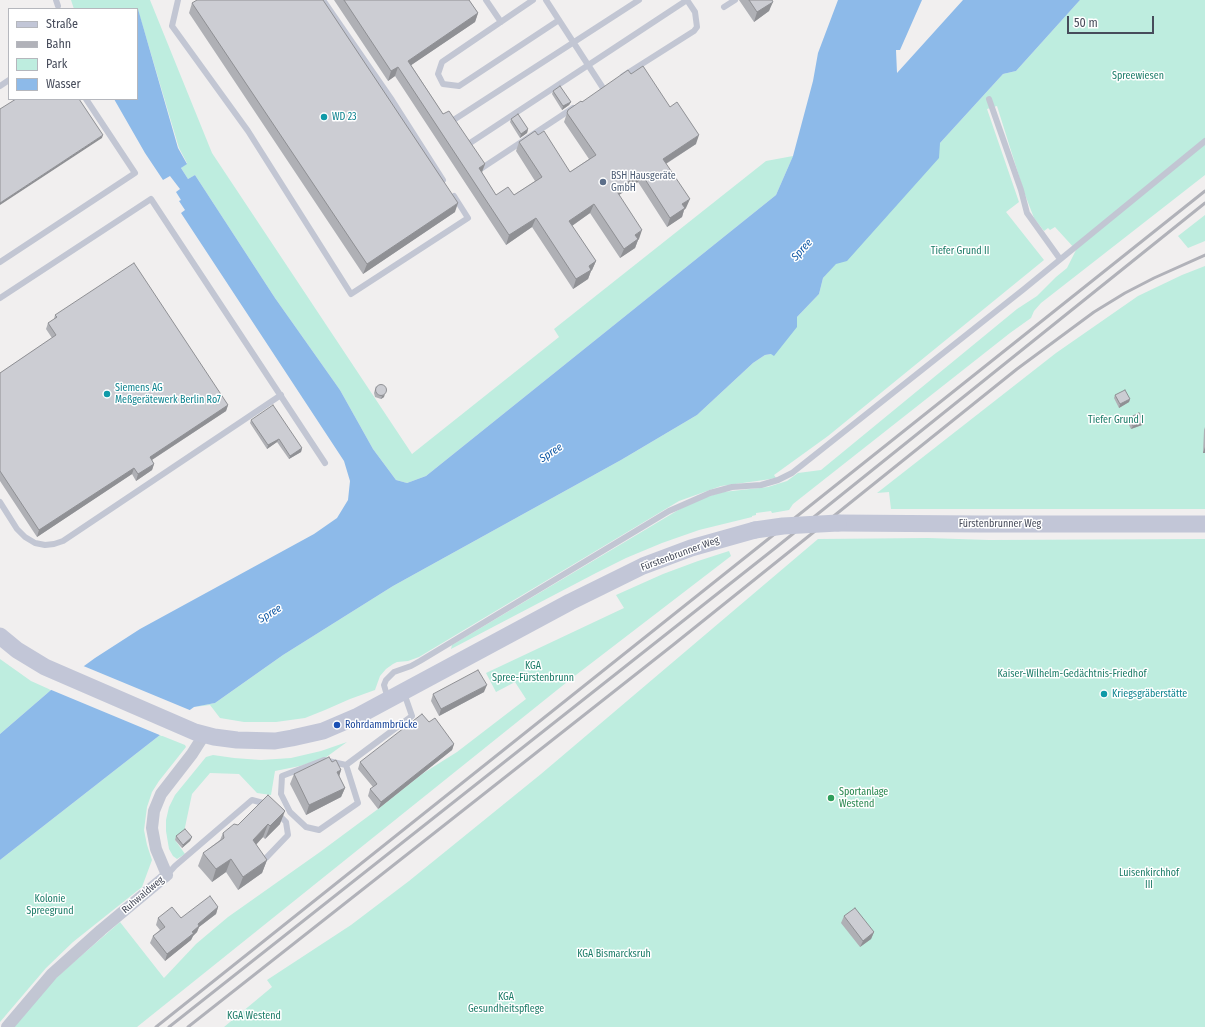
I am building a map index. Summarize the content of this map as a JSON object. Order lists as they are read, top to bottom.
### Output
{
  "streets": {
    "main road": ["Fürstenbrunner Weg"],
    "street": ["Ruhwaldweg"]
  },
  "crossings": [
    ["Fürstenbrunner Weg", "Ruhwaldweg"]
  ],
  "water": ["Spree"],
  "parks": [
    "Spreewiesen",
    "Tiefer Grund II",
    "Tiefer Grund I",
    "KGA Spree-Fürstenbrunn",
    "Kaiser-Wilhelm-Gedächtnis-Friedhof",
    "Luisenkirchhof III",
    "Kolonie Spreegrund",
    "KGA Bismarcksruh",
    "KGA Gesundheitspflege",
    "KGA Westend"
  ],
  "places": [
    "WD 23",
    "BSH Hausgeräte GmbH",
    "Siemens AG Meßgerätewerk Berlin Ro7",
    "Kriegsgräberstätte",
    "Rohrdammbrücke",
    "Sportanlage Westend"
  ],
  "legend": [
    "Straße",
    "Bahn",
    "Park",
    "Wasser"
  ],
  "scale_bar": "50 m"
}
